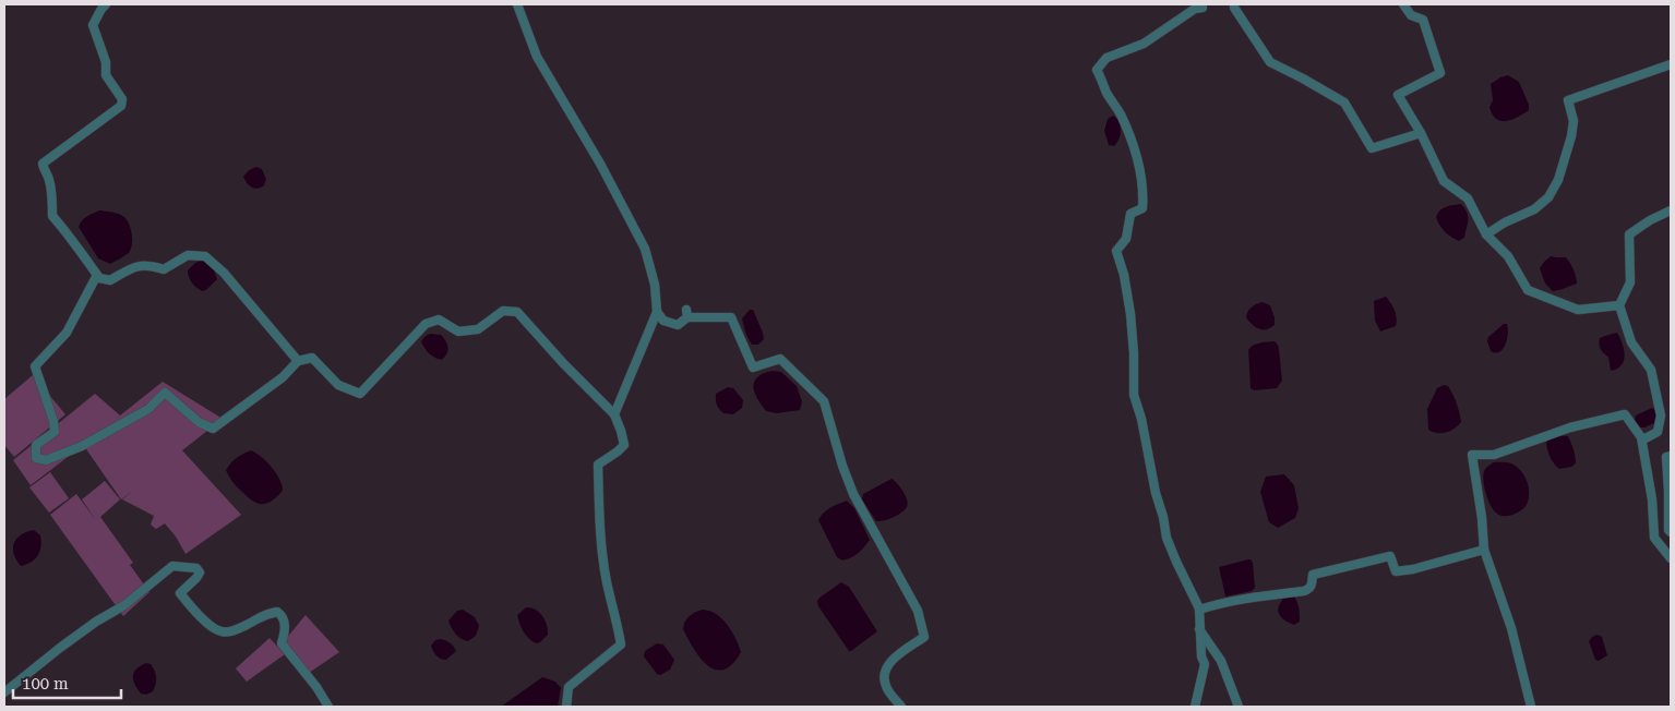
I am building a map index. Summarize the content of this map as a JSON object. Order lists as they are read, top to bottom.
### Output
{
  "scale_bar": "100 m"
}
